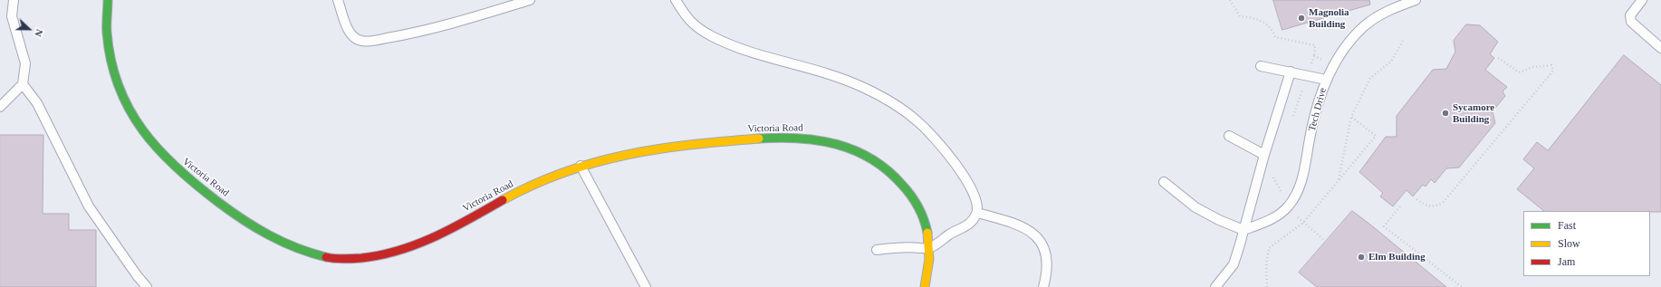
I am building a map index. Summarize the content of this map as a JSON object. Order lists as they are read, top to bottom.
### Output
{
  "streets": {
    "street": ["Victoria Road"],
    "lane": ["Tech Drive"]
  },
  "places": ["Magnolia Building", "Sycamore Building", "Elm Building"],
  "legend": ["Fast", "Slow", "Jam"],
  "north": "right"
}
